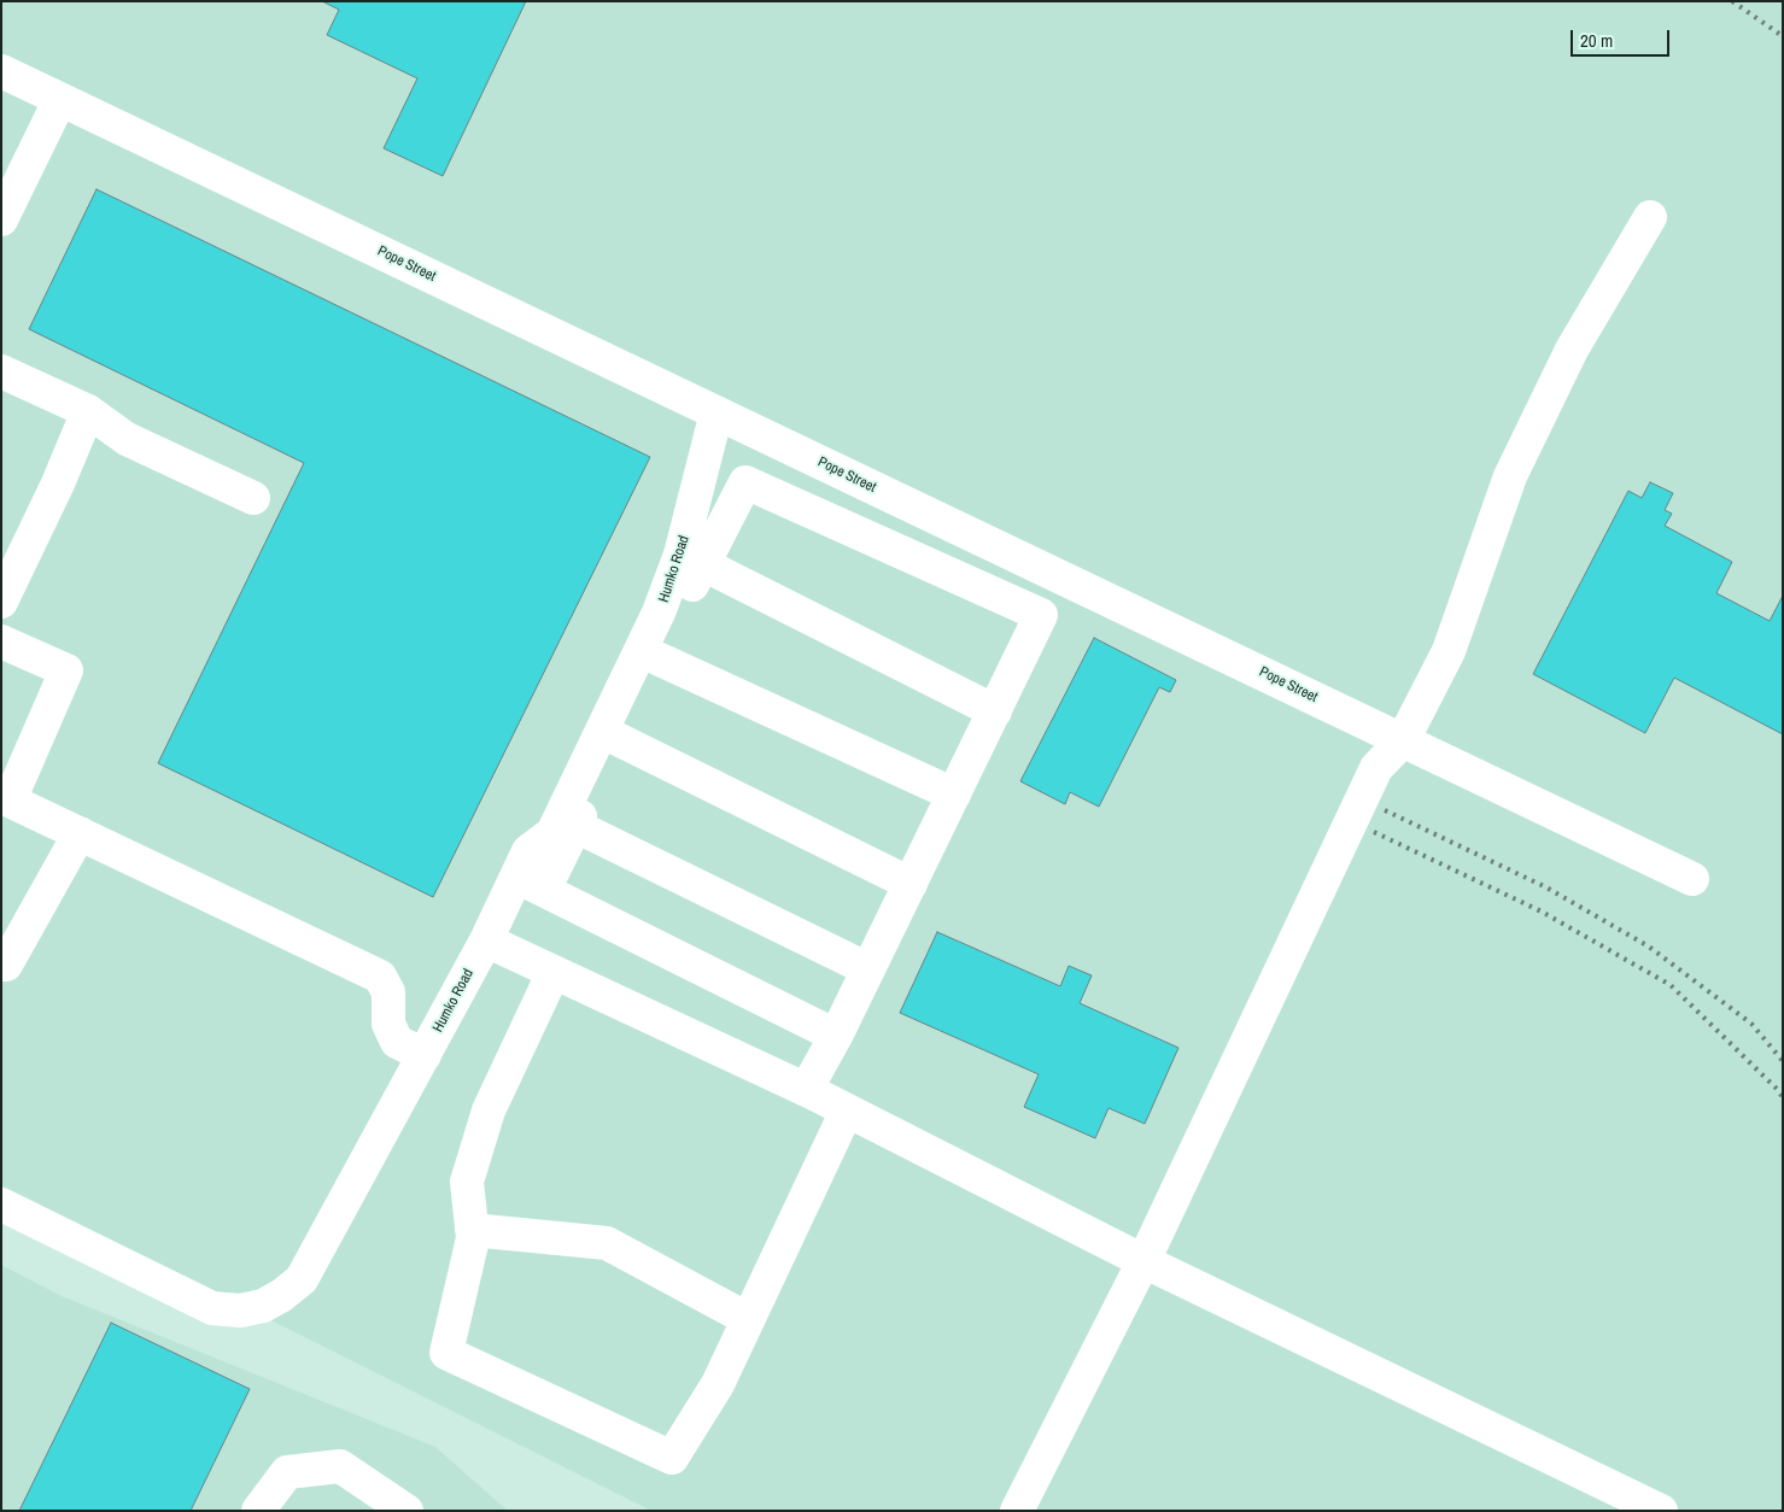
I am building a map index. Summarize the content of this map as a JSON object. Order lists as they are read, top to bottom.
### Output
{
  "streets": {
    "street": ["Pope Street", "Humko Road"]
  },
  "crossings": [
    ["Pope Street", "Humko Road"]
  ],
  "scale_bar": "20 m"
}
